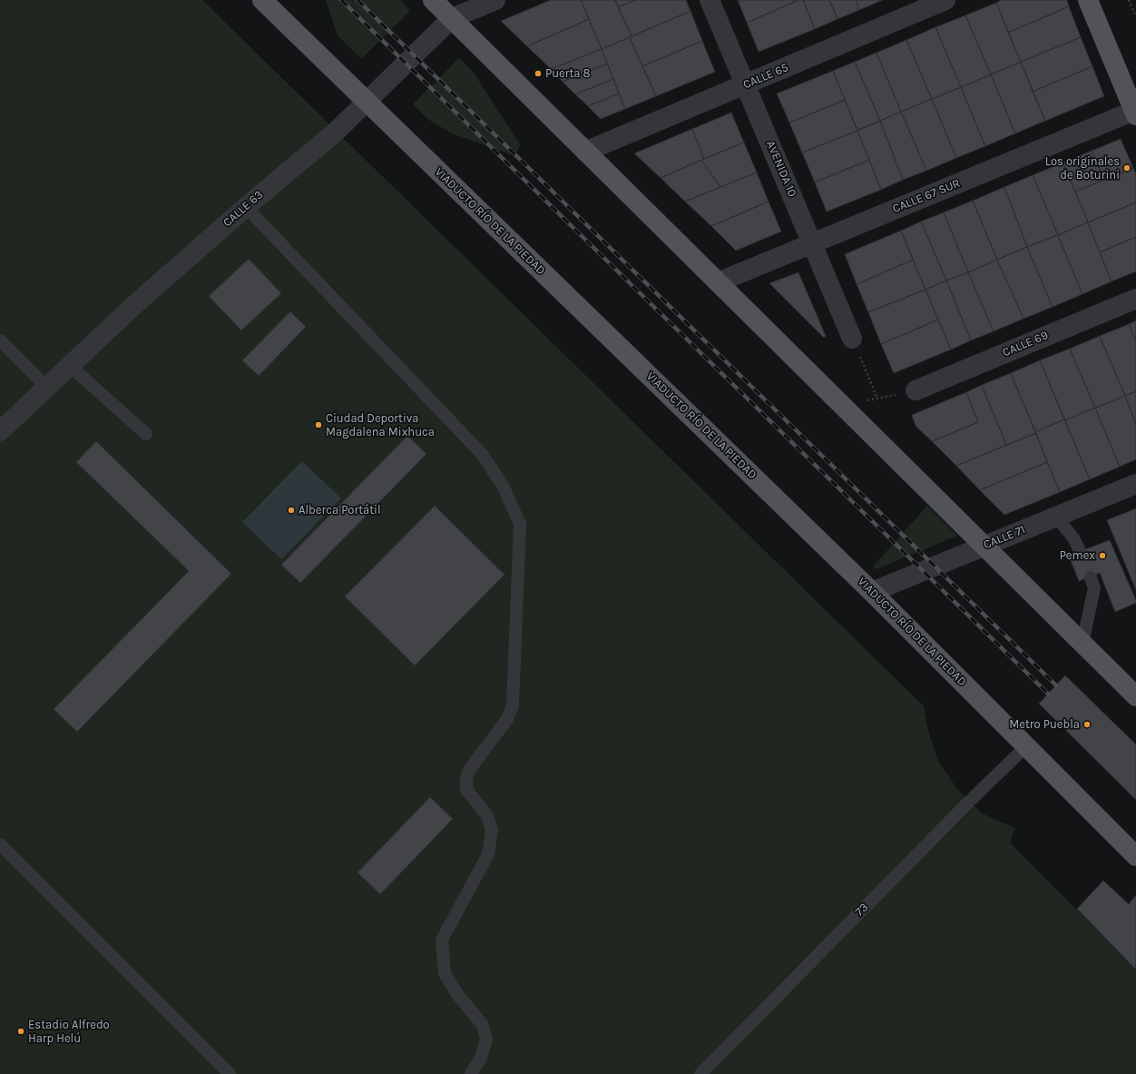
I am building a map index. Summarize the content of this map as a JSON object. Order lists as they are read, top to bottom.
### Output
{
  "streets": {
    "main road": ["VIADUCTO RÍO DE LA PIEDAD"],
    "street": [
      "CALLE 65",
      "AVENIDA 10",
      "CALLE 67 SUR",
      "CALLE 63",
      "CALLE 69",
      "CALLE 71"
    ],
    "lane": ["73"]
  },
  "crossings": [
    ["CALLE 65", "AVENIDA 10"],
    ["AVENIDA 10", "CALLE 67 SUR"],
    ["CALLE 63", "VIADUCTO RÍO DE LA PIEDAD"],
    ["VIADUCTO RÍO DE LA PIEDAD", "CALLE 71"],
    ["VIADUCTO RÍO DE LA PIEDAD", "73"]
  ],
  "places": [
    "Puerta 8",
    "Los originales de Boturini",
    "Ciudad Deportiva Magdalena Mixhuca",
    "Alberca Portátil",
    "Pemex",
    "Metro Puebla",
    "Estadio Alfredo Harp Helú"
  ]
}
